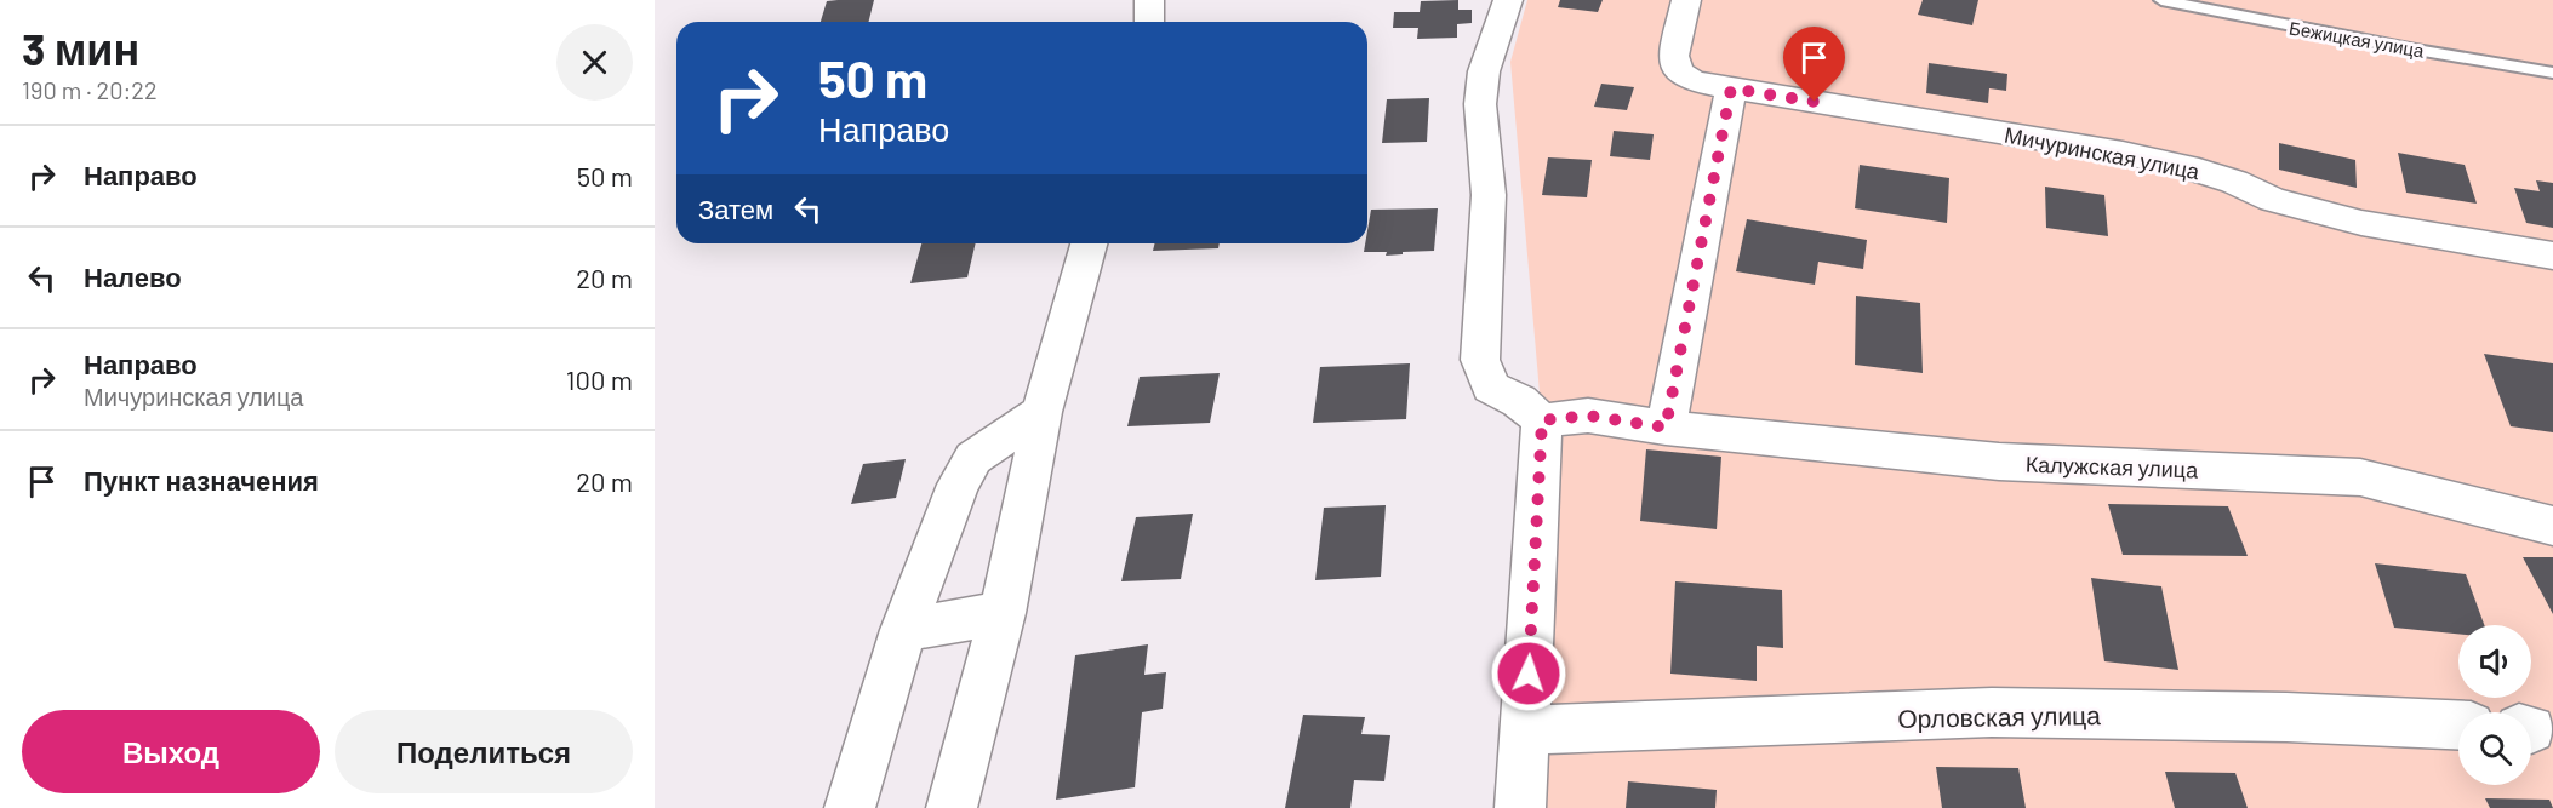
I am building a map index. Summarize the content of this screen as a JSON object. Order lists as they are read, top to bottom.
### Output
{
  "streets": {
    "street": ["Мичуринская улица", "Калужская улица", "Орловская улица"],
    "lane": ["Бежицкая улица"]
  },
  "page": {
    "heading": ["3 мин", "190 m · 20:22"],
    "turn": ["50 m", "Направо"],
    "list": [
      {
        "name": "Направо",
        "value": "50 m"
      },
      {
        "name": "Налево",
        "value": "20 m"
      },
      {
        "name": "Направо",
        "note": "Мичуринская улица",
        "value": "100 m"
      },
      {
        "name": "Пункт назначения",
        "value": "20 m"
      }
    ],
    "then": "Затем",
    "buttons": ["Выход", "Поделиться"]
  }
}
